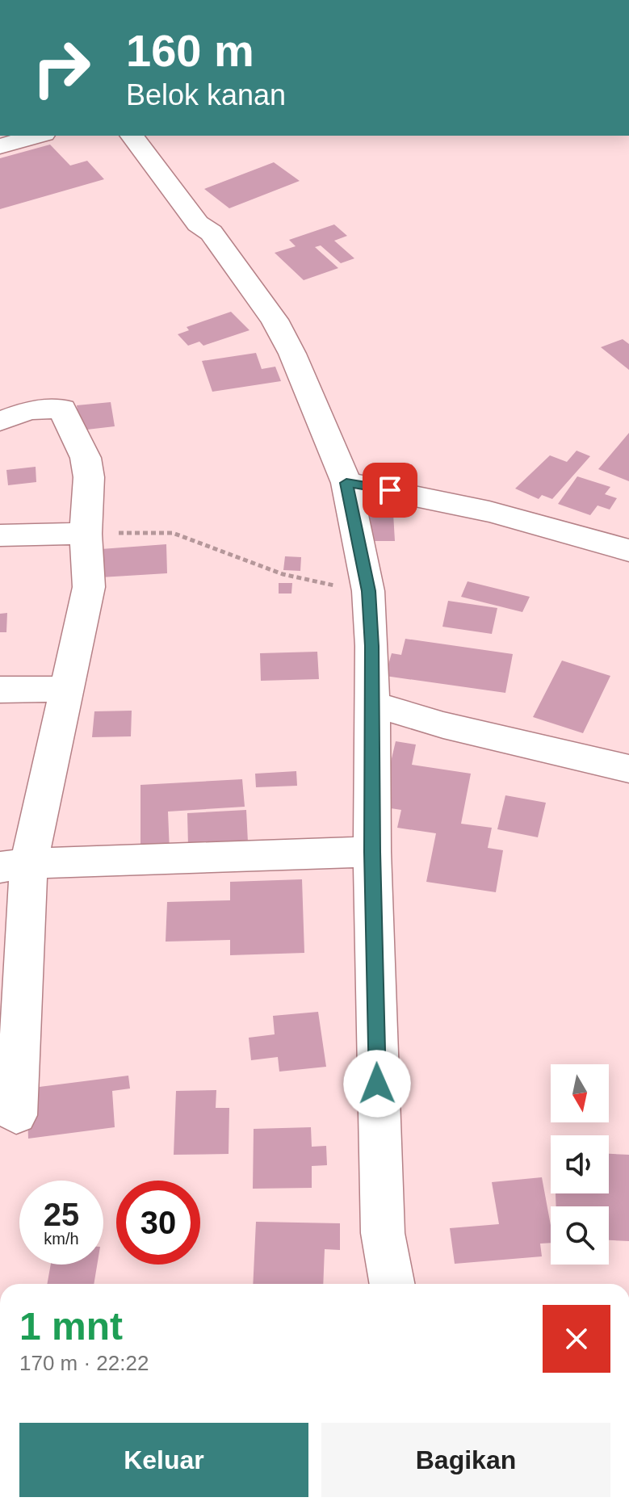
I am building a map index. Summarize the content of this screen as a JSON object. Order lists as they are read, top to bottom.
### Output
{
  "north": "bottom",
  "page": {
    "turn": ["160 m", "Belok kanan"],
    "speed": "25 km/h",
    "limit": "30",
    "heading": ["1 mnt", "170 m · 22:22"],
    "buttons": ["Keluar", "Bagikan"]
  }
}
